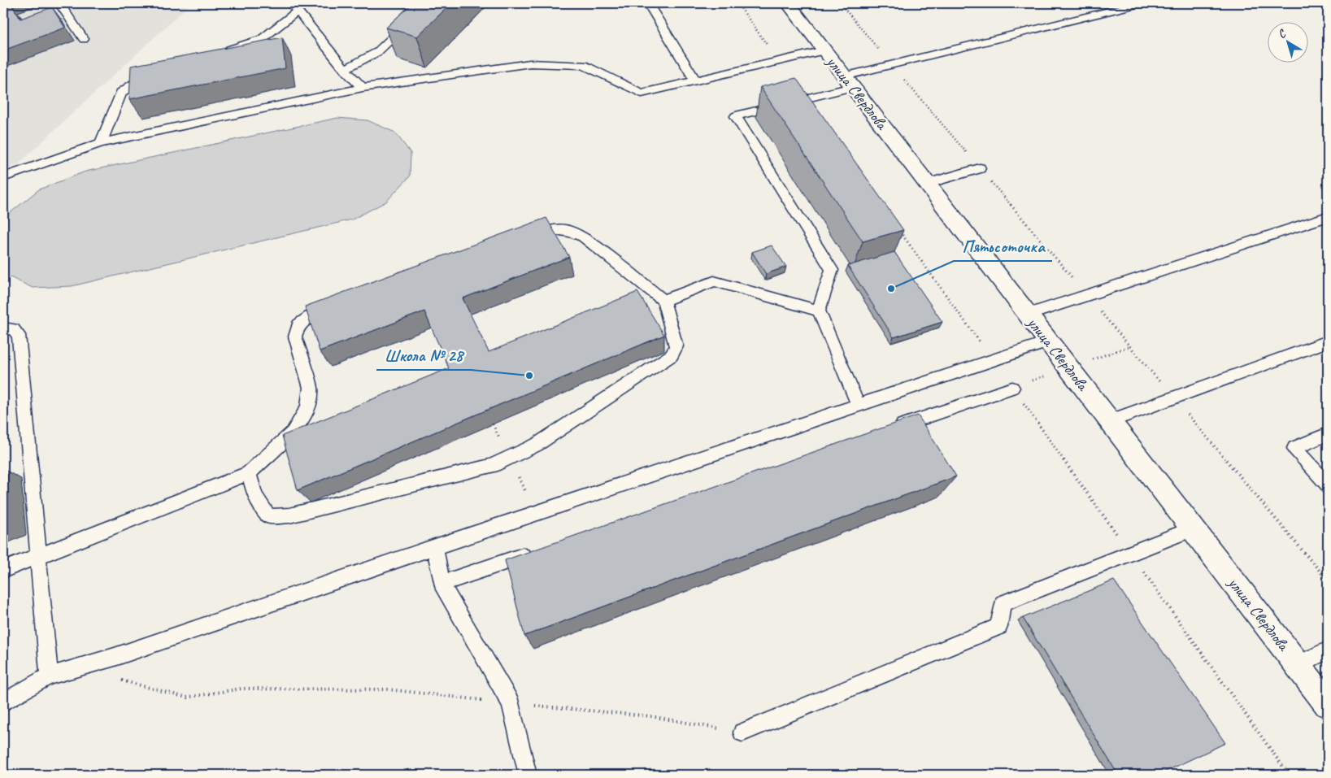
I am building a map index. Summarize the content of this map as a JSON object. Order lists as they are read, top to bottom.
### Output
{
  "streets": {
    "main road": ["улица Свердлова"]
  },
  "places": ["Пятьсоточка", "Школа № 28"],
  "north": "top left"
}
